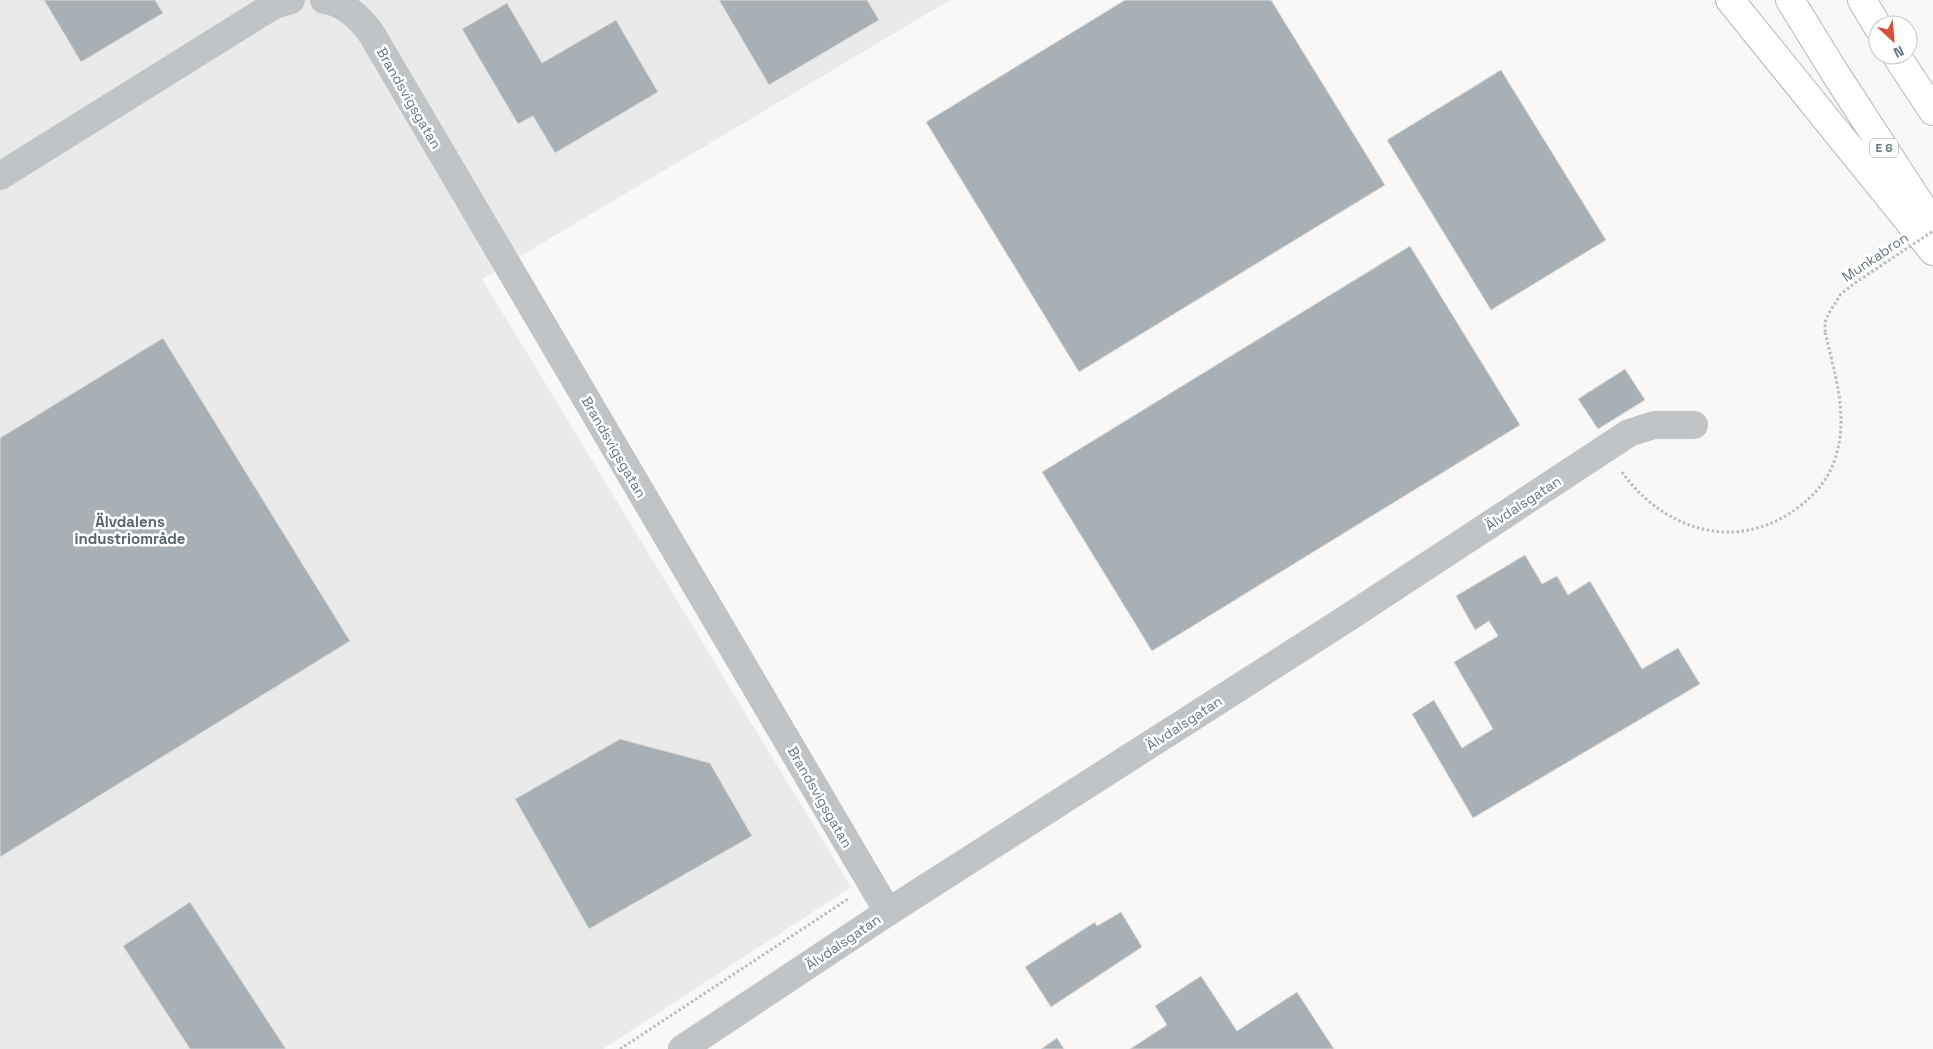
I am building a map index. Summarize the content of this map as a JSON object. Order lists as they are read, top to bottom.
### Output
{
  "streets": {
    "highway": ["E 6"],
    "street": ["Brandsvigsgatan", "Älvdalsgatan"],
    "path": ["Munkabron"]
  },
  "crossings": [
    ["Brandsvigsgatan", "Älvdalsgatan"],
    ["Munkabron", "Älvdalsgatan"]
  ],
  "districts": ["Älvdalens industriområde"],
  "north": "bottom right"
}
